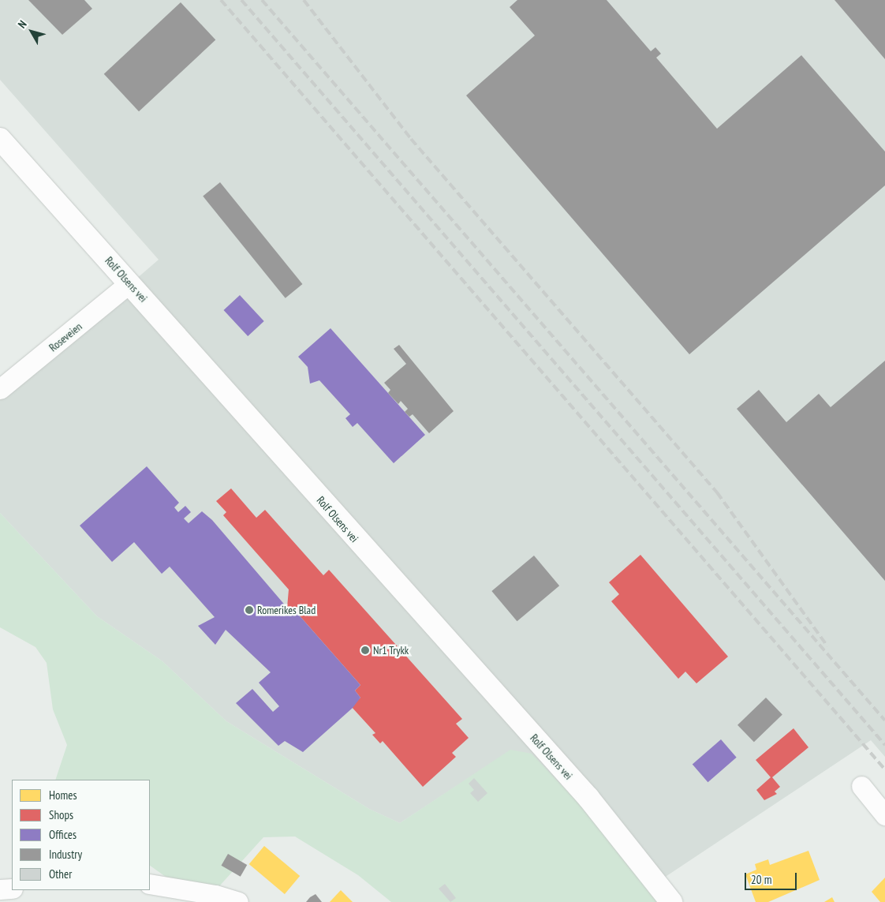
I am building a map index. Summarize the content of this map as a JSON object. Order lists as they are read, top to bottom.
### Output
{
  "streets": {
    "main road": ["Rolf Olsens vei"],
    "street": ["Roseveien"]
  },
  "crossings": [
    ["Rolf Olsens vei", "Roseveien"]
  ],
  "places": ["Romerikes Blad", "Nr1 Trykk"],
  "legend": [
    "Homes",
    "Shops",
    "Offices",
    "Industry",
    "Other"
  ],
  "scale_bar": "20 m",
  "north": "top left"
}
